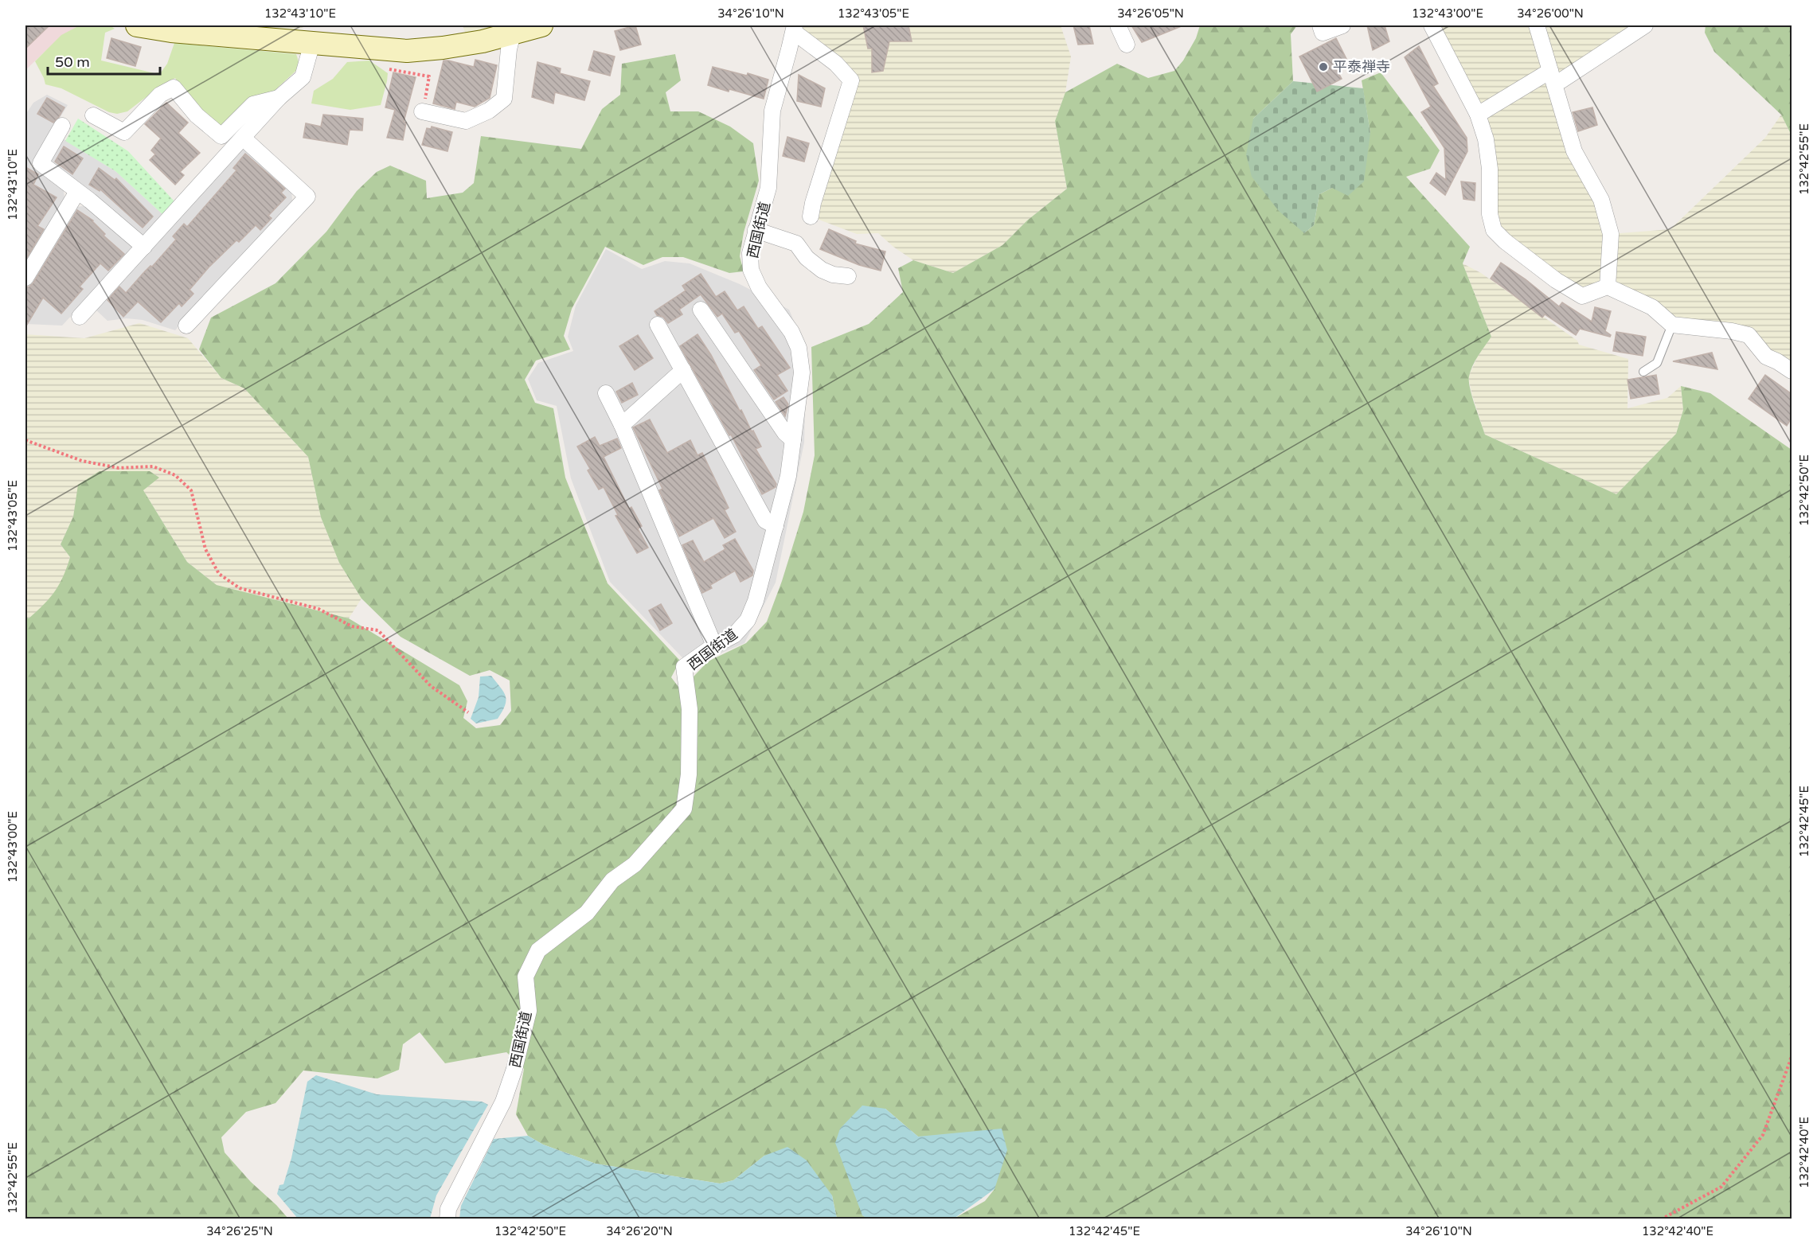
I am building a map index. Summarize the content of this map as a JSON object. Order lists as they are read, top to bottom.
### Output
{
  "streets": {
    "street": ["西国街道"]
  },
  "places": ["平泰禅寺"],
  "scale_bar": "50 m",
  "coordinates": [
    "132°43'10\"E",
    "34°26'10\"N",
    "132°43'05\"E",
    "34°26'05\"N",
    "132°43'00\"E",
    "34°26'00\"N",
    "132°42'55\"E",
    "132°42'50\"E",
    "132°42'45\"E",
    "132°42'40\"E",
    "34°26'25\"N",
    "34°26'20\"N"
  ]
}
